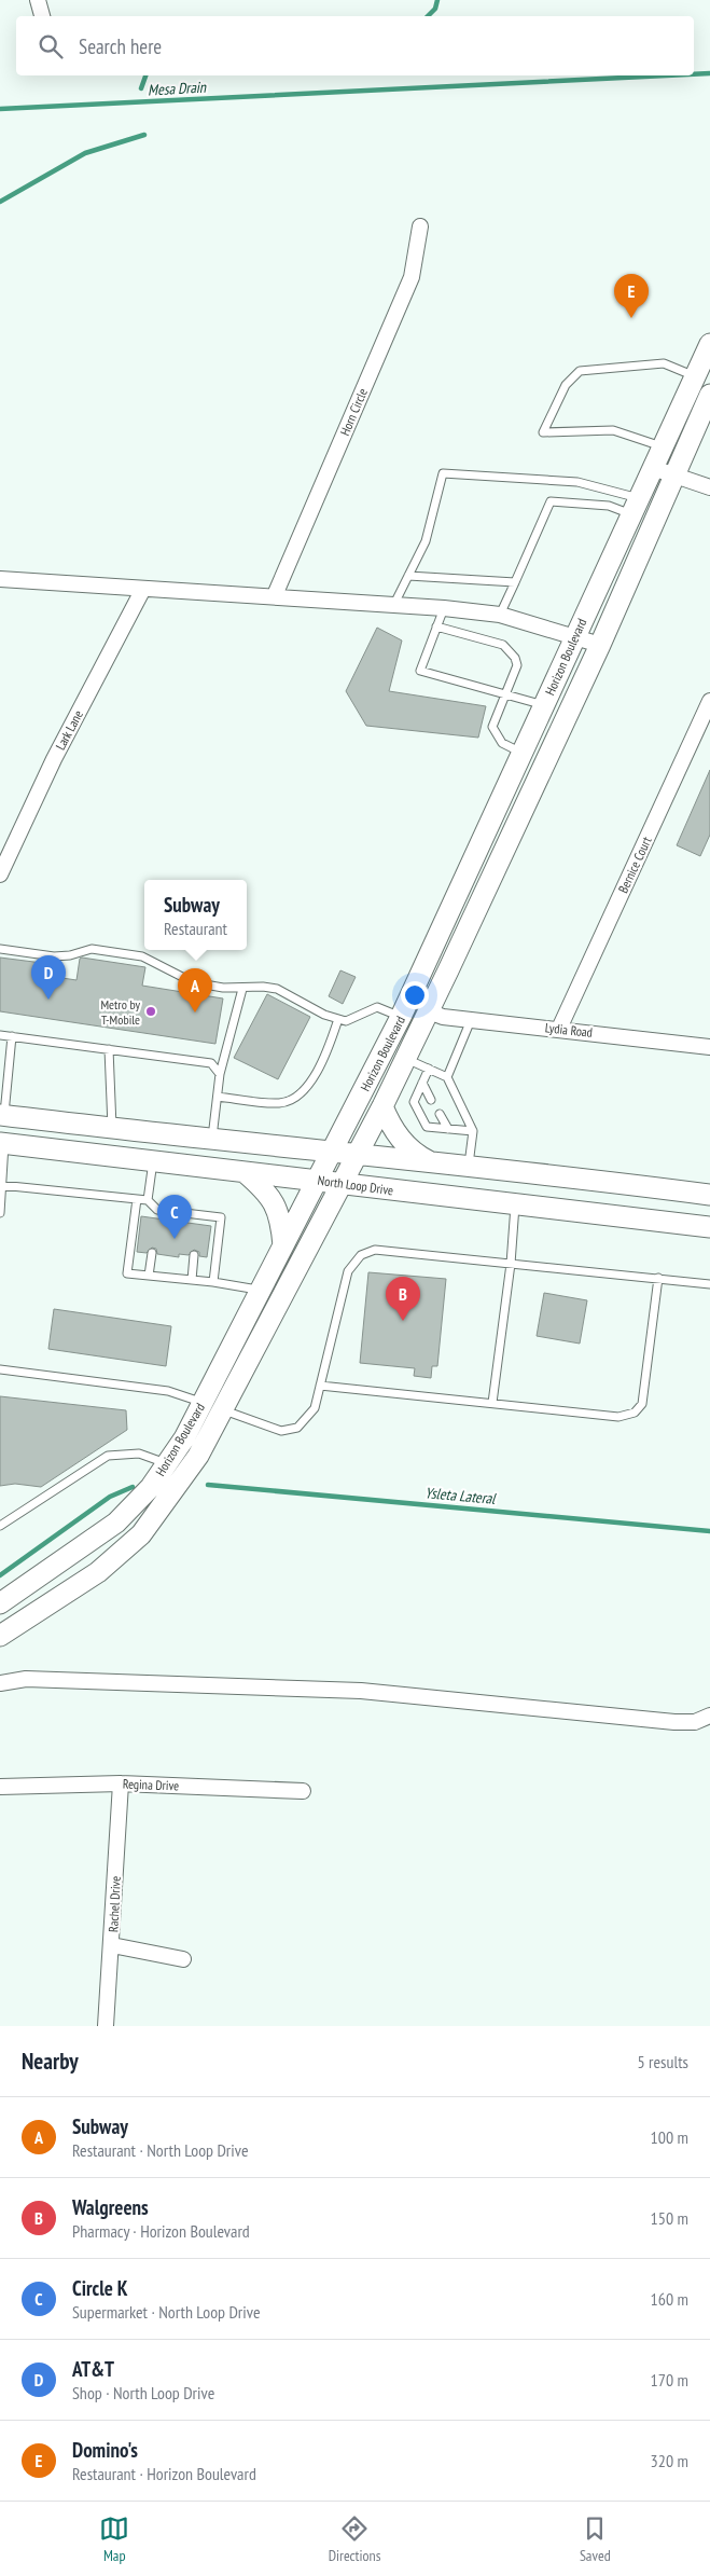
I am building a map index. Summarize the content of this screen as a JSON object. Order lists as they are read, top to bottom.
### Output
{
  "streets": {
    "main road": ["Horizon Boulevard", "North Loop Drive"],
    "street": [
      "Horn Circle",
      "Lark Lane",
      "Bernice Court",
      "Lydia Road",
      "Regina Drive",
      "Rachel Drive"
    ]
  },
  "crossings": [
    ["Horizon Boulevard", "Lydia Road"],
    ["Horizon Boulevard", "North Loop Drive"],
    ["Bernice Court", "Lydia Road"],
    ["Regina Drive", "Rachel Drive"]
  ],
  "water": ["Mesa Drain", "Ysleta Lateral"],
  "places": ["Metro by T-Mobile"],
  "page": {
    "search": "Search here",
    "pins": [
      "E",
      "D",
      "A",
      "C",
      "B"
    ],
    "popup": ["Subway", "Restaurant"],
    "heading": ["Nearby", "5 results"],
    "list": [
      {
        "mark": "A",
        "name": "Subway",
        "note": "Restaurant · North Loop Drive",
        "value": "100 m"
      },
      {
        "mark": "B",
        "name": "Walgreens",
        "note": "Pharmacy · Horizon Boulevard",
        "value": "150 m"
      },
      {
        "mark": "C",
        "name": "Circle K",
        "note": "Supermarket · North Loop Drive",
        "value": "160 m"
      },
      {
        "mark": "D",
        "name": "AT&T",
        "note": "Shop · North Loop Drive",
        "value": "170 m"
      },
      {
        "mark": "E",
        "name": "Domino's",
        "note": "Restaurant · Horizon Boulevard",
        "value": "320 m"
      }
    ],
    "nav": ["Map", "Directions", "Saved"]
  }
}
